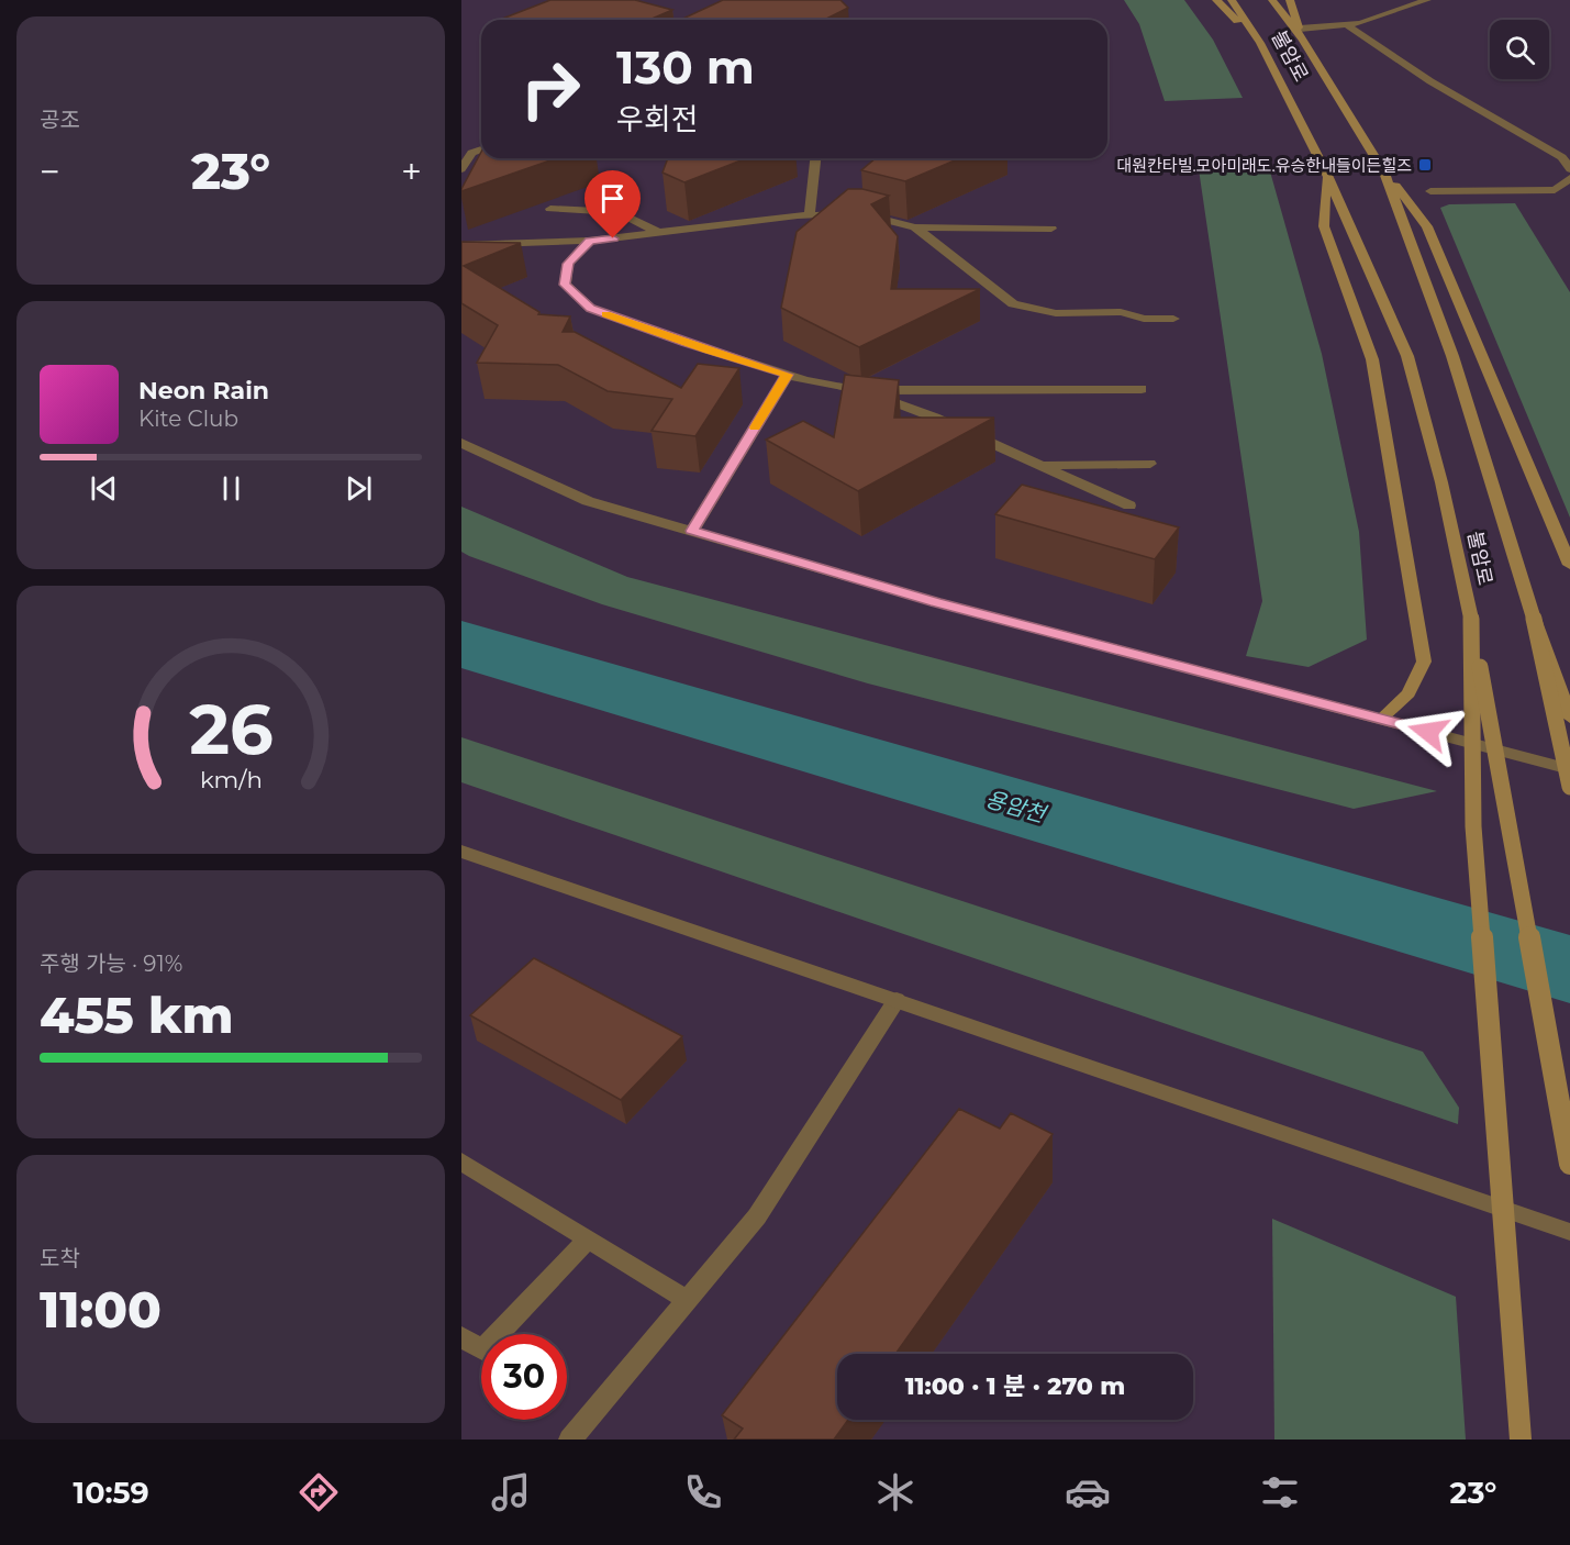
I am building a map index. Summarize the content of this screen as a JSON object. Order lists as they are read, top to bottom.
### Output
{
  "streets": {
    "street": ["불암로"]
  },
  "water": ["용암천"],
  "places": {
    "transit": ["대원칸타빌.모아미래도.유승한내들이든힐즈"]
  },
  "page": {
    "tile": [
      "공조",
      ["주행 가능 · 91%", "455 km"],
      ["도착", "11:00"]
    ],
    "turn": ["130 m", "우회전"],
    "heat": ["−", "23°", "+"],
    "song": ["Neon Rain", "Kite Club"],
    "limit": "30",
    "trip": "11:00 · 1 분 · 270 m",
    "tabs": ["10:59", "23°"],
    "gauge": ["26", "km/h"]
  }
}
